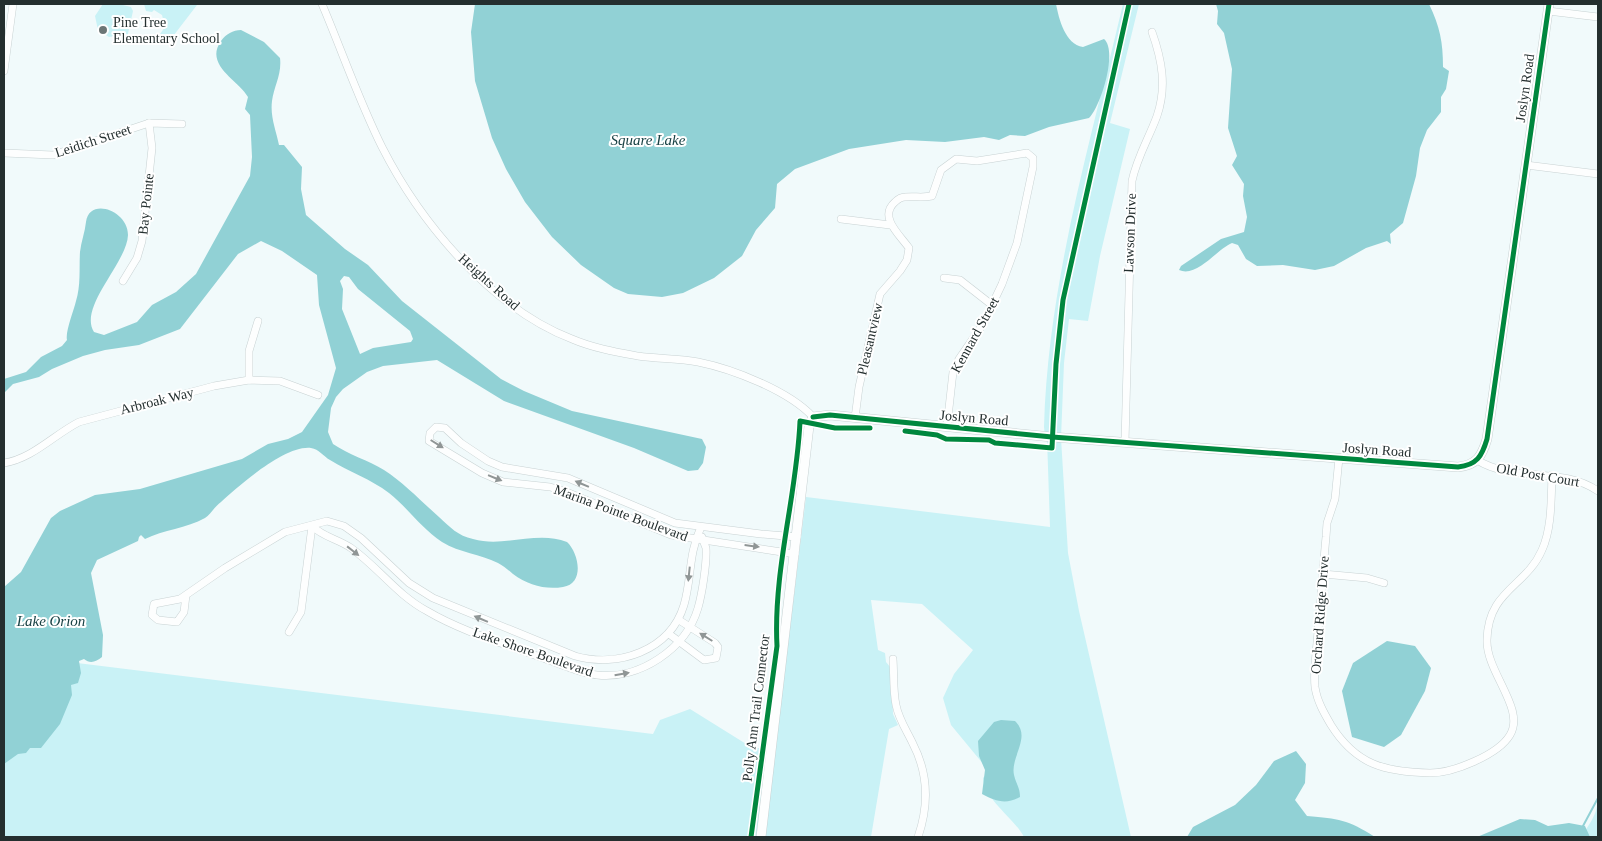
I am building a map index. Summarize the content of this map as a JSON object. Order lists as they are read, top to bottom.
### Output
{
  "streets": {
    "street": [
      "Joslyn Road",
      "Leidich Street",
      "Bay Pointe",
      "Lawson Drive",
      "Heights Road",
      "Kennard Street",
      "Pleasantview",
      "Arbroak Way",
      "Old Post Court",
      "Marina Pointe Boulevard",
      "Orchard Ridge Drive",
      "Lake Shore Boulevard"
    ],
    "cycle path": ["Polly Ann Trail Connector"]
  },
  "crossings": [
    ["Joslyn Road", "Lawson Drive"],
    ["Joslyn Road", "Heights Road"],
    ["Joslyn Road", "Kennard Street"],
    ["Joslyn Road", "Pleasantview"],
    ["Joslyn Road", "Old Post Court"],
    ["Joslyn Road", "Orchard Ridge Drive"],
    ["Leidich Street", "Bay Pointe"],
    ["Kennard Street", "Pleasantview"],
    ["Old Post Court", "Orchard Ridge Drive"],
    ["Marina Pointe Boulevard", "Lake Shore Boulevard"]
  ],
  "water": ["Square Lake", "Lake Orion"],
  "places": ["Pine Tree Elementary School"]
}
